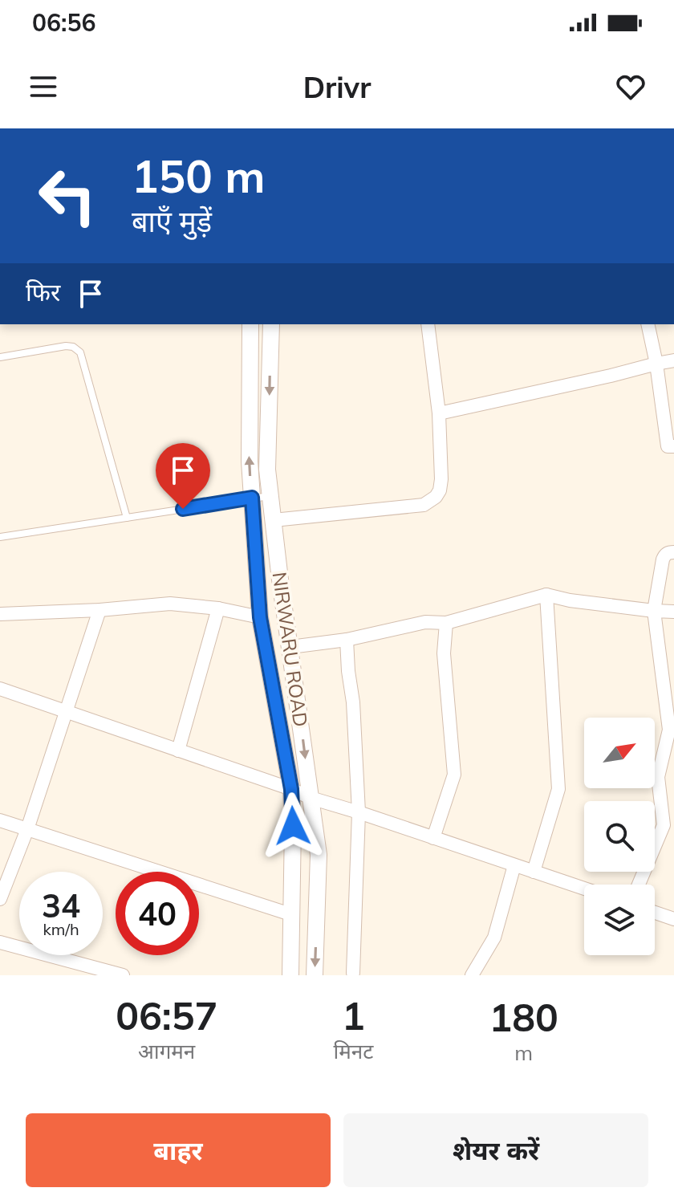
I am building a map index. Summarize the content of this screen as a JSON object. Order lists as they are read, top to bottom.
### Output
{
  "streets": {
    "street": ["NIRWARU ROAD"]
  },
  "north": "top right",
  "page": {
    "status": "06:56",
    "header": "Drivr",
    "turn": ["150 m", "बाएँ मुड़ें"],
    "then": "फिर",
    "speed": "34 km/h",
    "limit": "40",
    "eta": [
      "06:57",
      "आगमन",
      "1",
      "मिनट",
      "180",
      "m"
    ],
    "buttons": ["बाहर", "शेयर करें"]
  }
}
